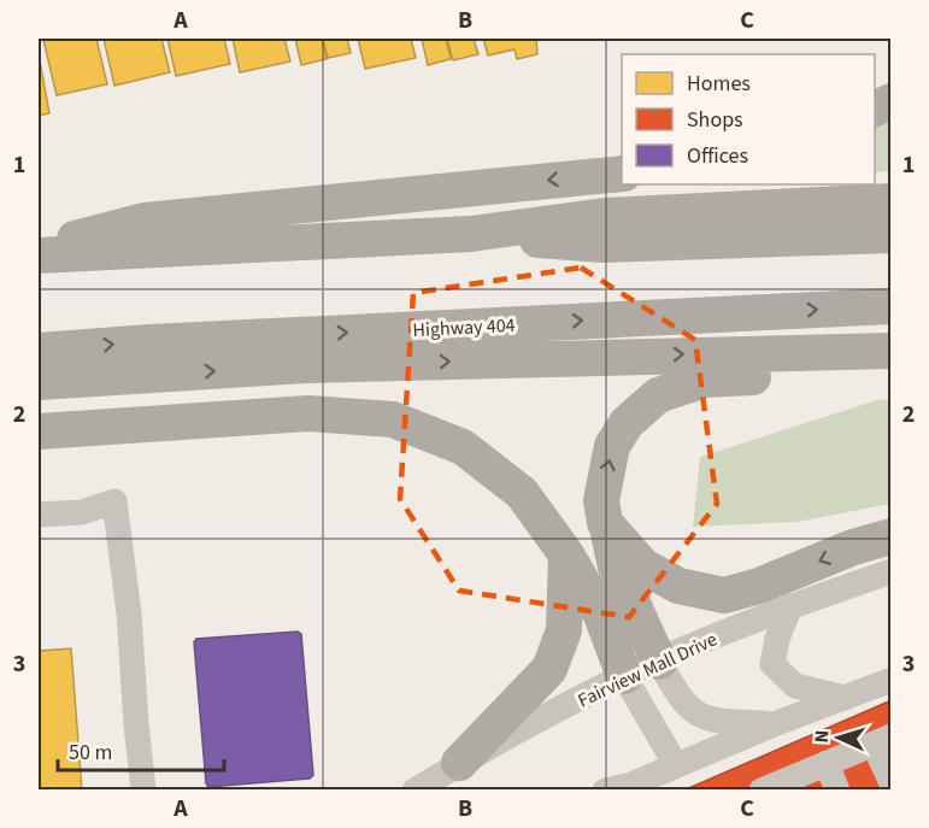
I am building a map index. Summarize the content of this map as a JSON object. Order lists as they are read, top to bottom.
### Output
{
  "streets": {
    "highway": ["Highway 404"],
    "street": ["Fairview Mall Drive"]
  },
  "legend": ["Homes", "Shops", "Offices"],
  "scale_bar": "50 m",
  "north": "left",
  "grid": {
    "columns": ["A", "B", "C"],
    "rows": ["1", "2", "3"]
  }
}
